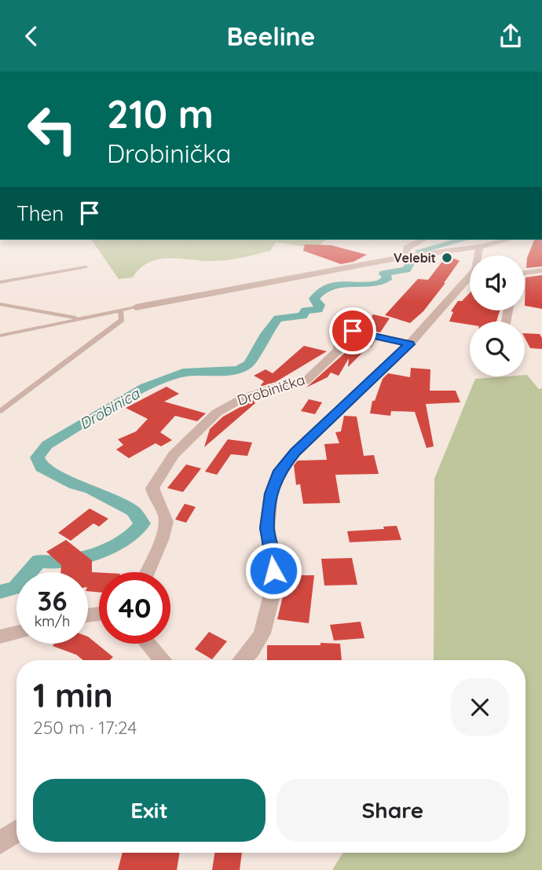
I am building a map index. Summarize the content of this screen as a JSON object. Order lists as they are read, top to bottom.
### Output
{
  "streets": {
    "street": ["Drobinička"]
  },
  "water": ["Drobinica"],
  "places": ["Velebit"],
  "page": {
    "header": "Beeline",
    "turn": ["210 m", "Drobinička"],
    "then": "Then",
    "speed": "36 km/h",
    "limit": "40",
    "heading": ["1 min", "250 m · 17:24"],
    "buttons": ["Exit", "Share"]
  }
}
